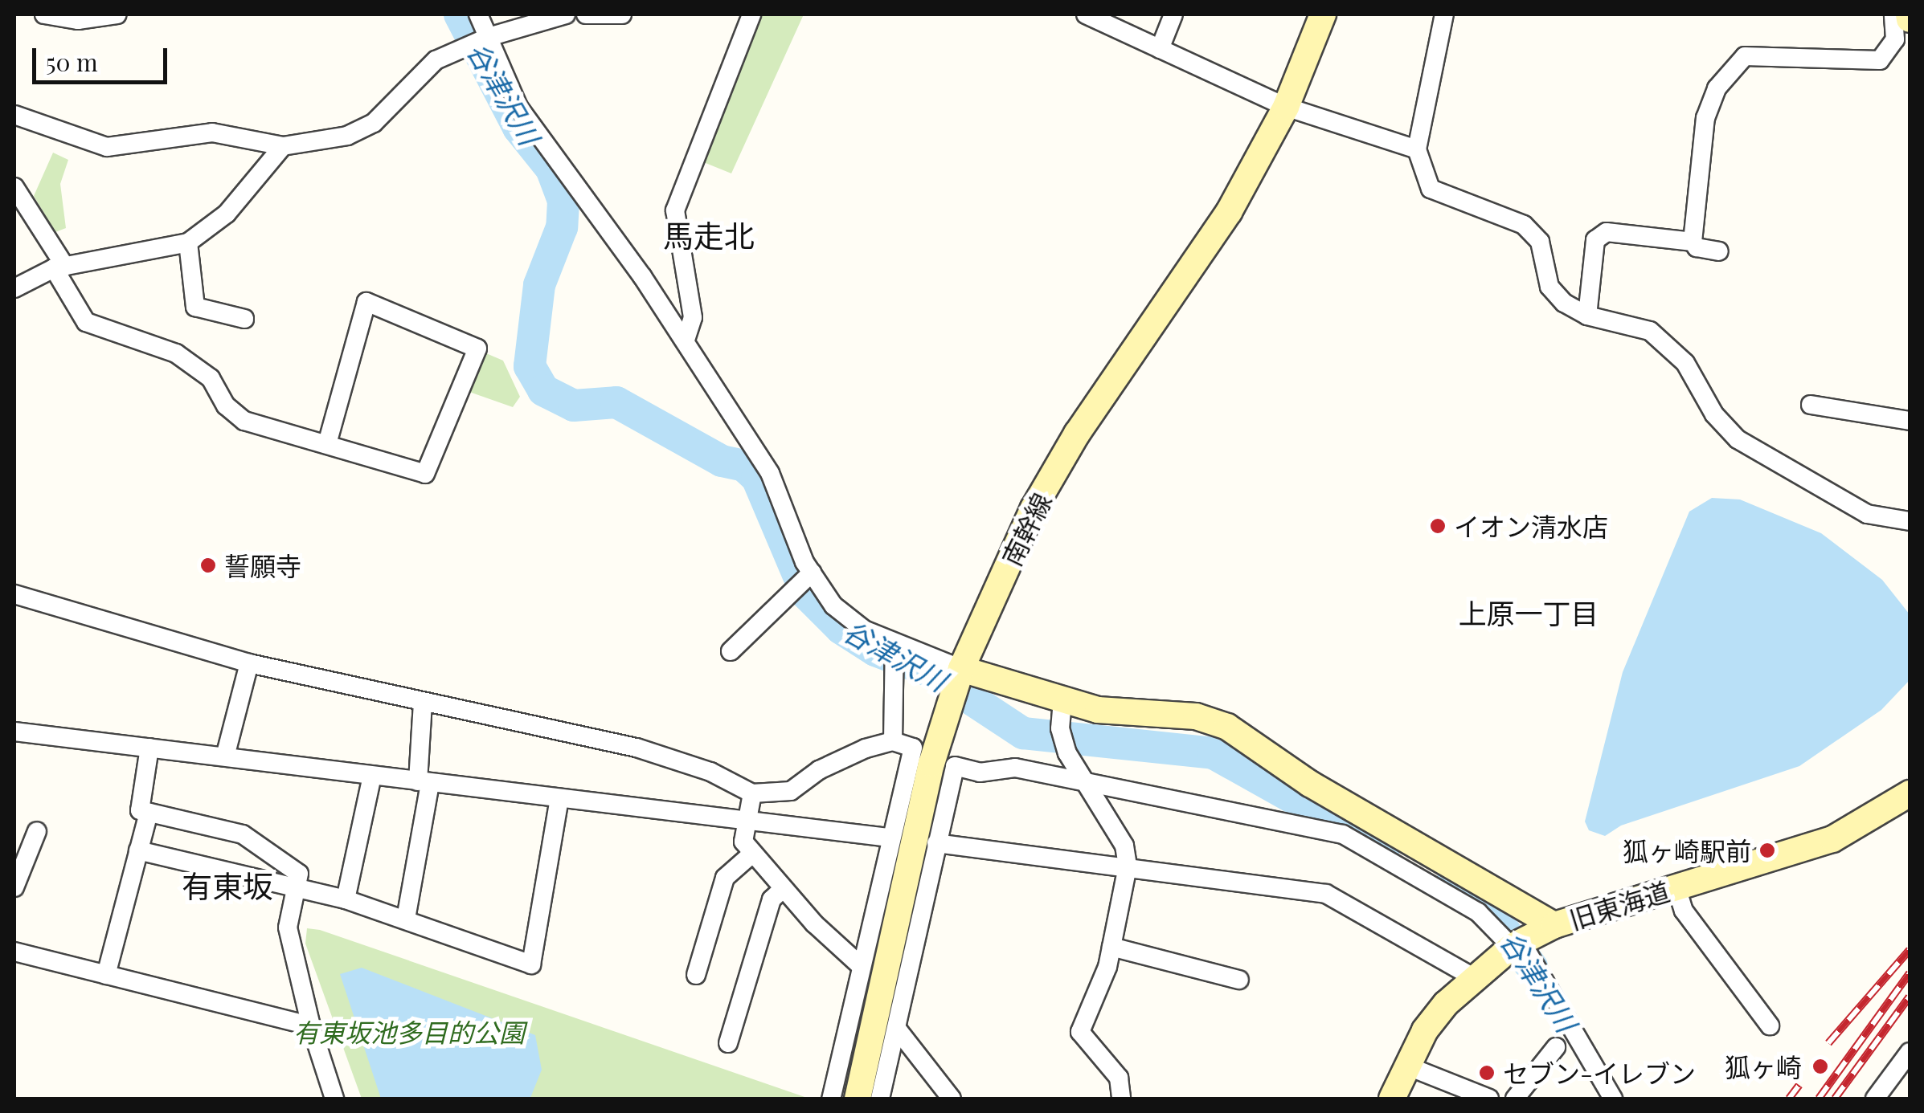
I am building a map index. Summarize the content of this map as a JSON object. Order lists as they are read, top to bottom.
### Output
{
  "streets": {
    "street": ["南幹線", "旧東海道"]
  },
  "districts": ["馬走北", "上原一丁目", "有東坂"],
  "water": ["谷津沢川"],
  "parks": ["有東坂池多目的公園"],
  "places": [
    "イオン清水店",
    "誓願寺",
    "狐ヶ崎駅前",
    "狐ヶ崎",
    "セブン-イレブン"
  ],
  "scale_bar": "50 m"
}
